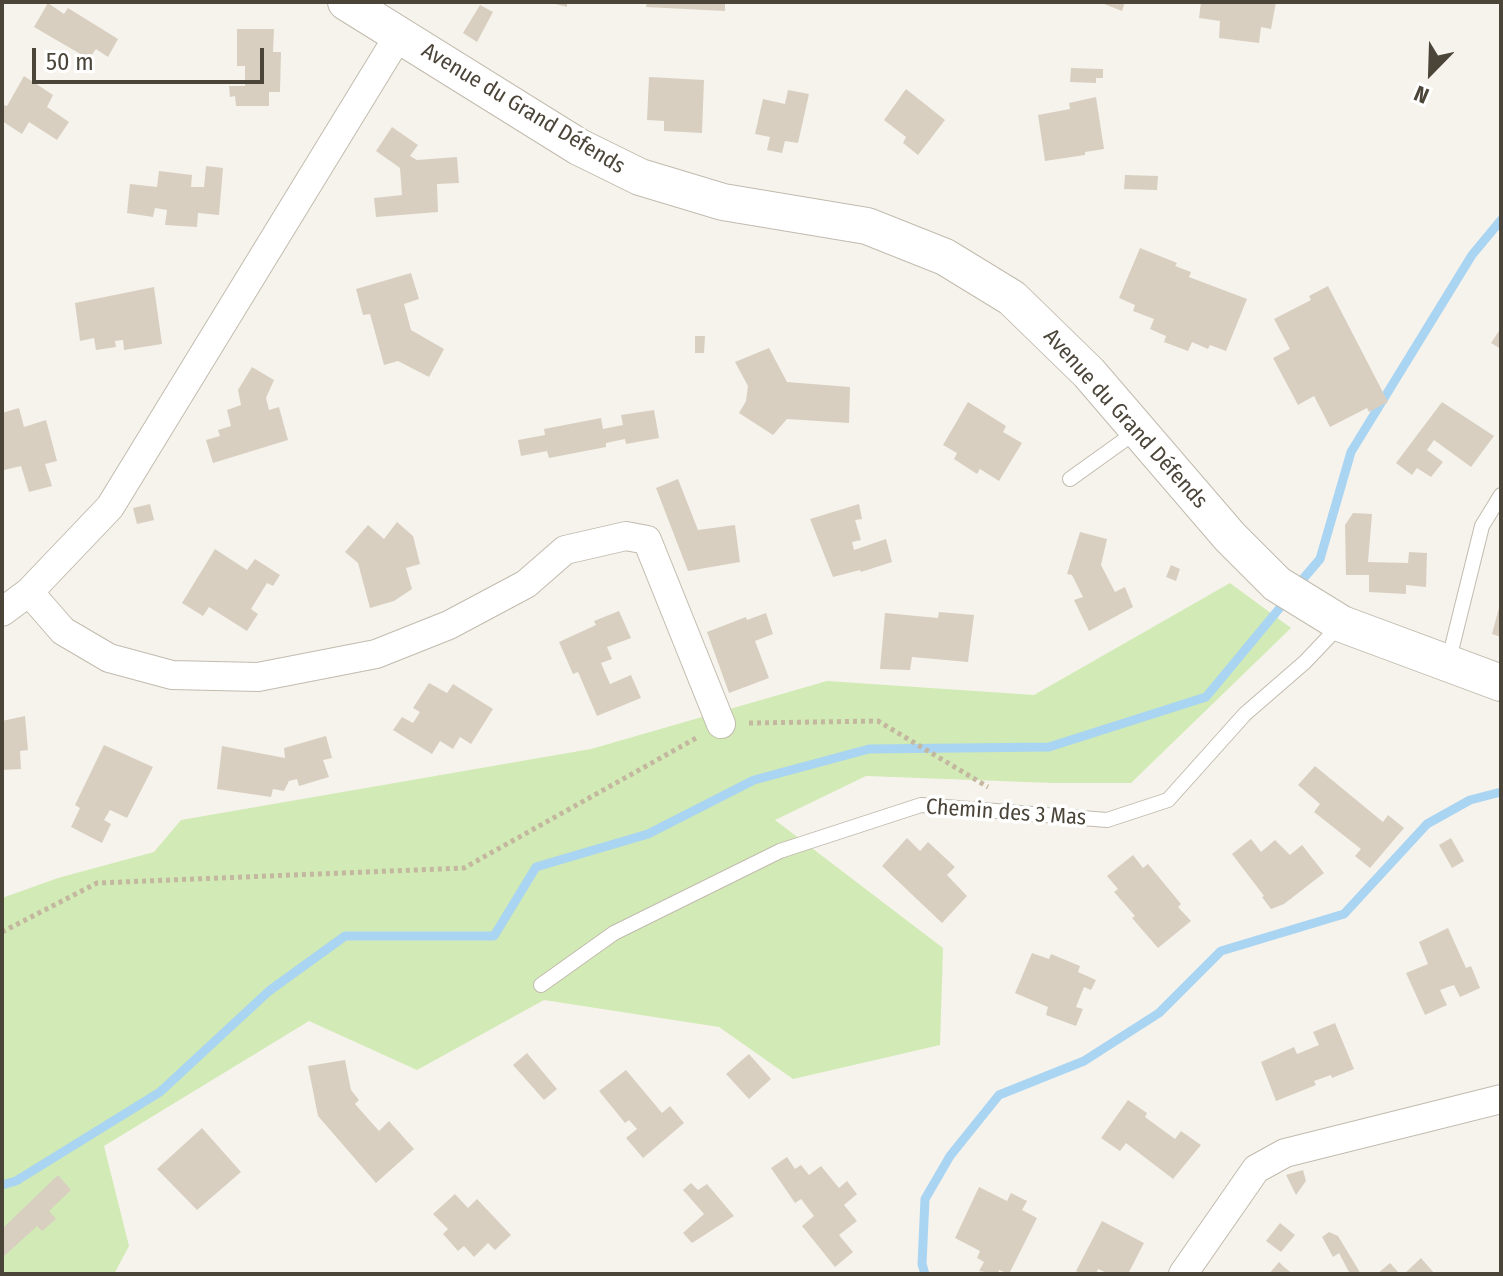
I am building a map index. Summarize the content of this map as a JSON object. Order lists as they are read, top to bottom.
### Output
{
  "streets": {
    "street": ["Avenue du Grand Défends"],
    "lane": ["Chemin des 3 Mas"]
  },
  "crossings": [
    ["Avenue du Grand Défends", "Chemin des 3 Mas"]
  ],
  "scale_bar": "50 m",
  "north": "bottom left"
}
